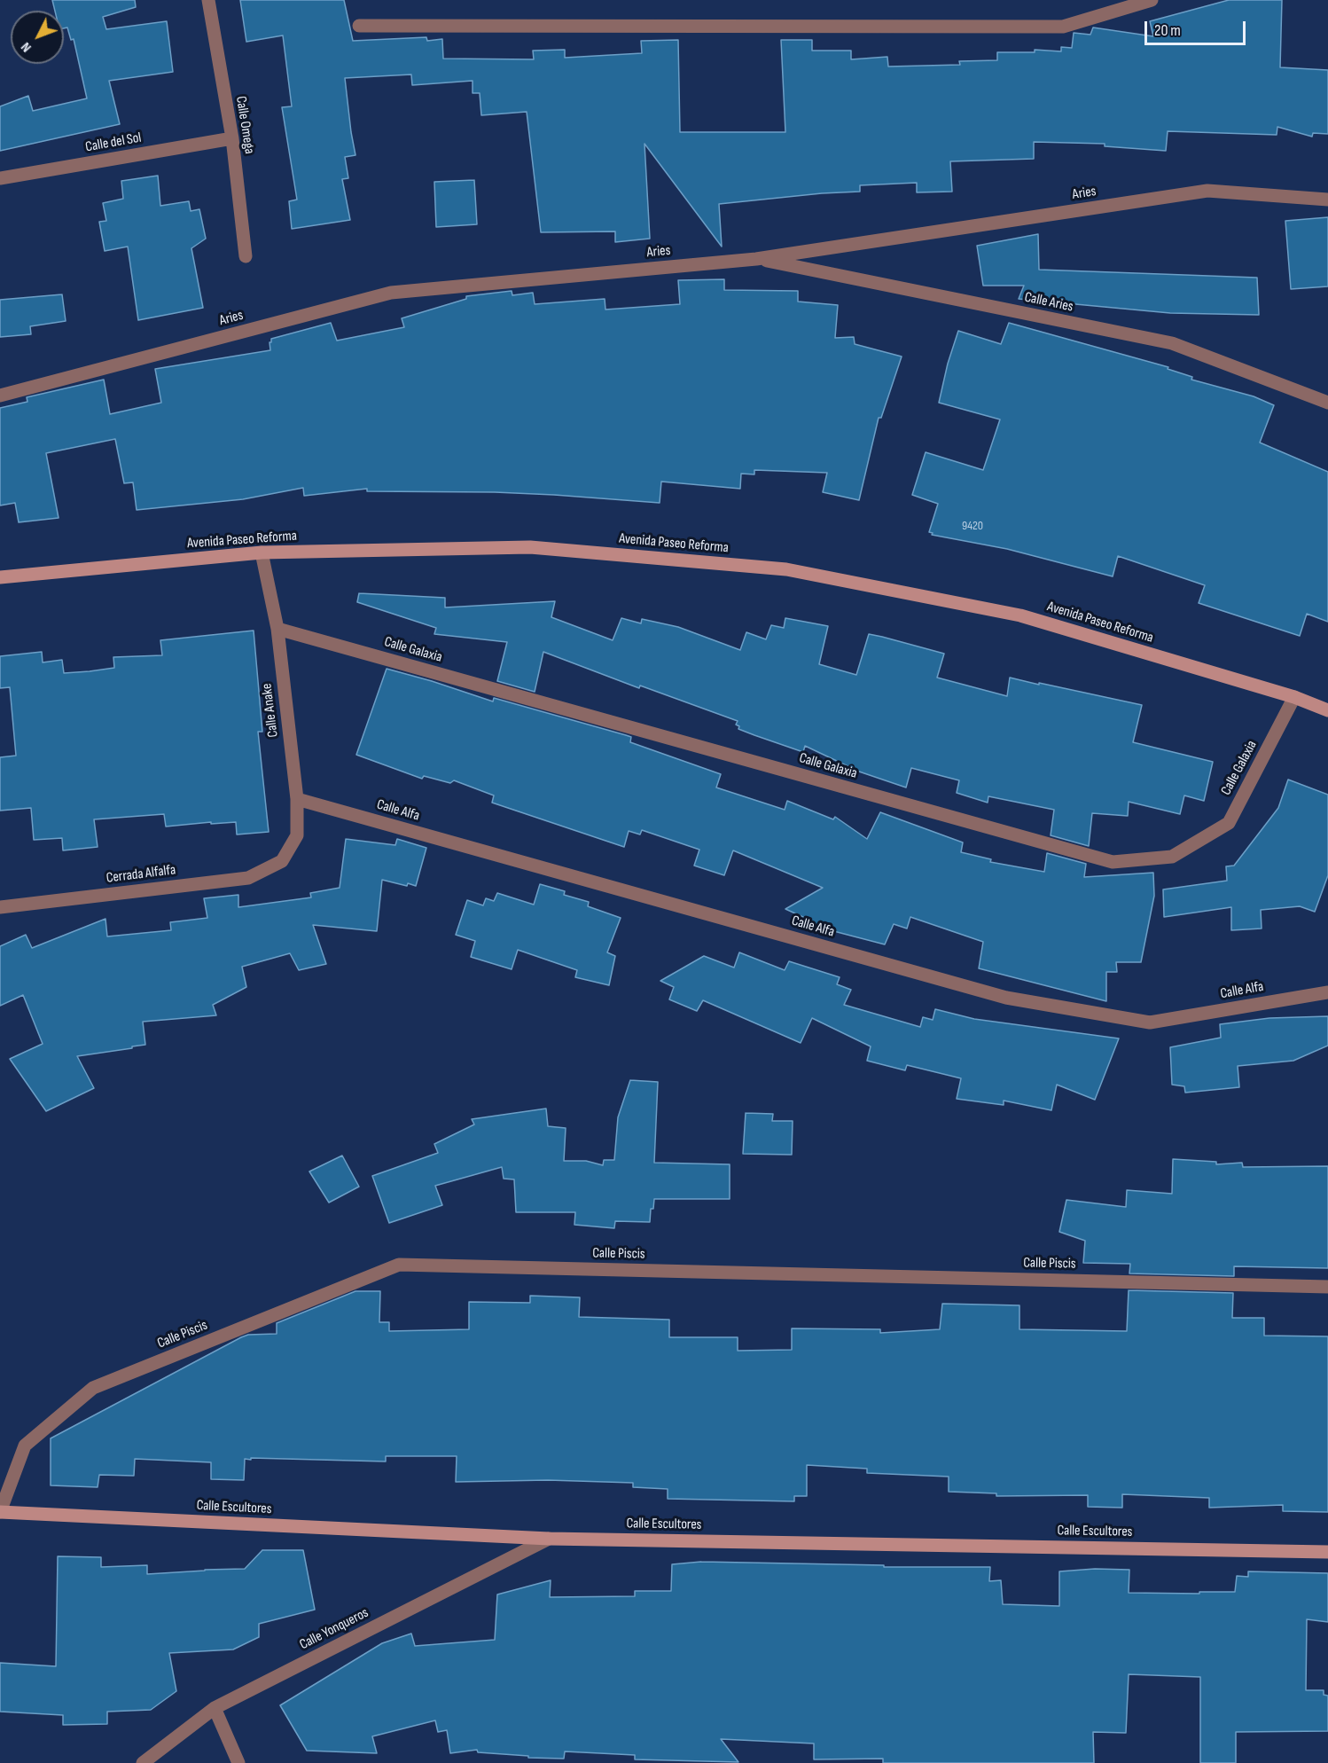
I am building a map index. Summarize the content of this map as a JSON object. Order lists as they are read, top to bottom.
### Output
{
  "streets": {
    "main road": ["Avenida Paseo Reforma", "Calle Escultores"],
    "street": [
      "Calle Omega",
      "Calle del Sol",
      "Aries",
      "Calle Aries",
      "Calle Galaxia",
      "Calle Anake",
      "Calle Alfa",
      "Cerrada Alfalfa",
      "Calle Piscis",
      "Calle Yonqueros"
    ]
  },
  "crossings": [
    ["Calle Omega", "Calle del Sol"],
    ["Aries", "Calle Aries"],
    ["Avenida Paseo Reforma", "Calle Galaxia"],
    ["Avenida Paseo Reforma", "Calle Anake"],
    ["Calle Galaxia", "Calle Anake"],
    ["Calle Anake", "Calle Alfa"],
    ["Calle Anake", "Cerrada Alfalfa"],
    ["Calle Piscis", "Calle Escultores"],
    ["Calle Escultores", "Calle Yonqueros"]
  ],
  "house_numbers": ["9420"],
  "scale_bar": "20 m",
  "north": "bottom left"
}
